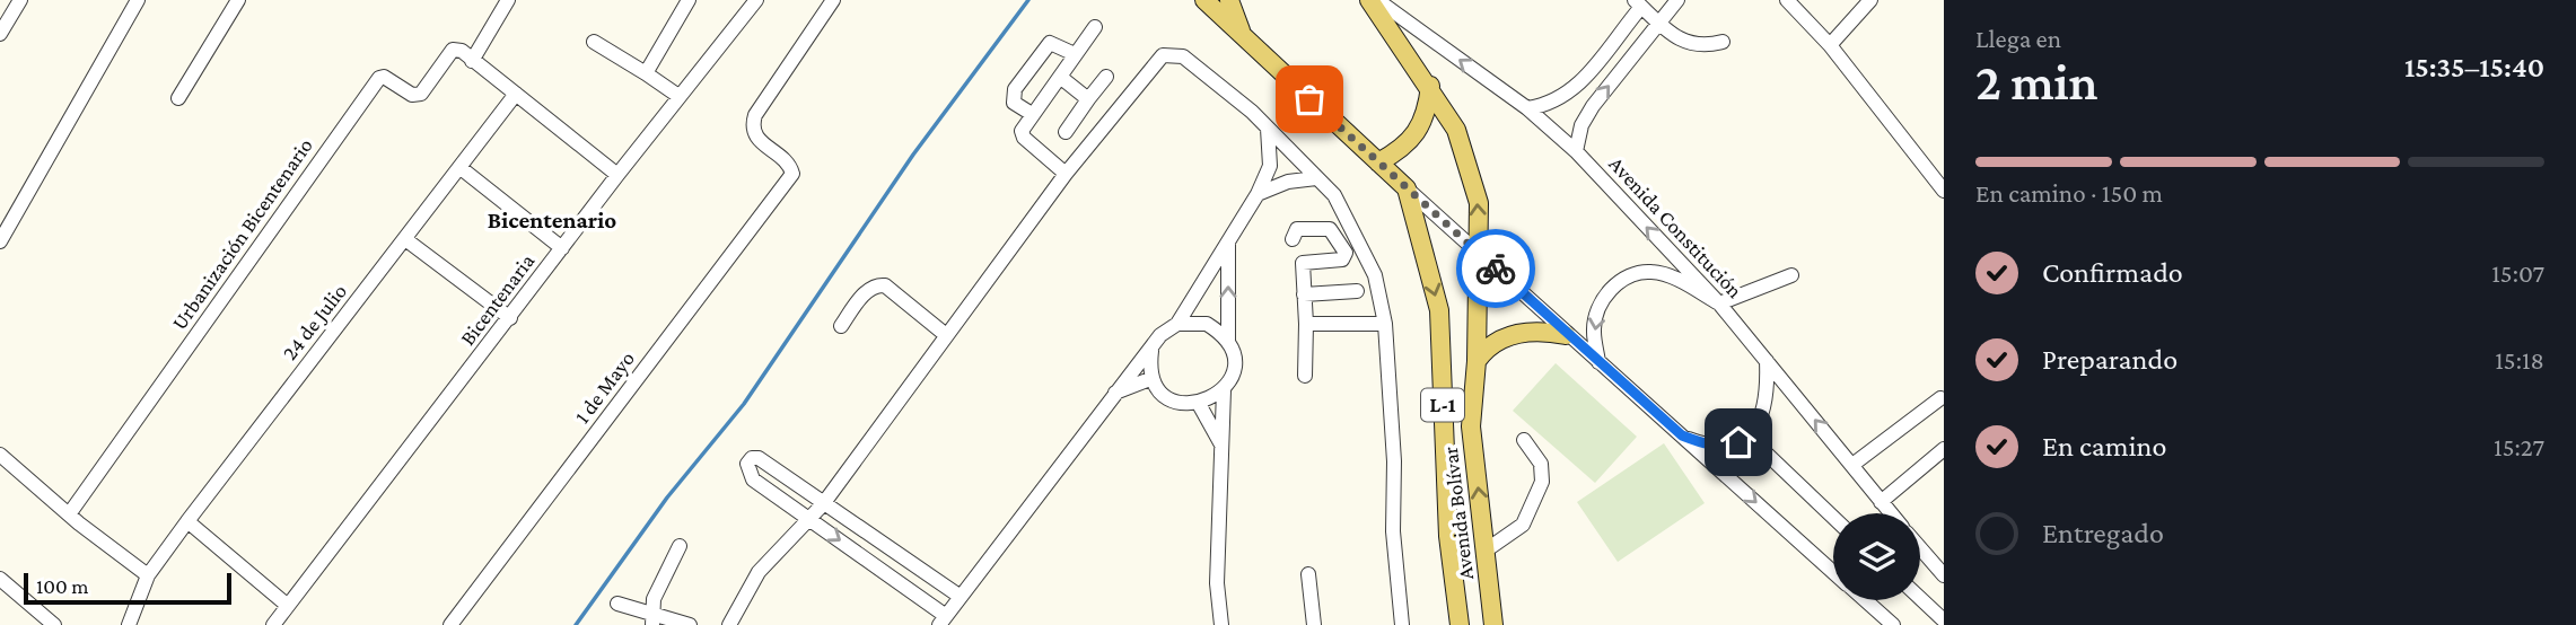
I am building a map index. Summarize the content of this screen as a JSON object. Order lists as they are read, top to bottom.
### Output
{
  "streets": {
    "main road": ["L-1", "Avenida Bolívar"],
    "street": [
      "Avenida Constitución",
      "Urbanización Bicentenario",
      "Bicentenaria",
      "24 de Julio",
      "1 de Mayo"
    ]
  },
  "districts": ["Bicentenario"],
  "scale_bar": "100 m",
  "page": {
    "heading": ["2 min", "Llega en", "15:35–15:40"],
    "bar": "En camino · 150 m",
    "list": [
      ["Confirmado", "15:07"],
      ["Preparando", "15:18"],
      ["En camino", "15:27"],
      "Entregado"
    ],
    "scale": "100 m"
  }
}
